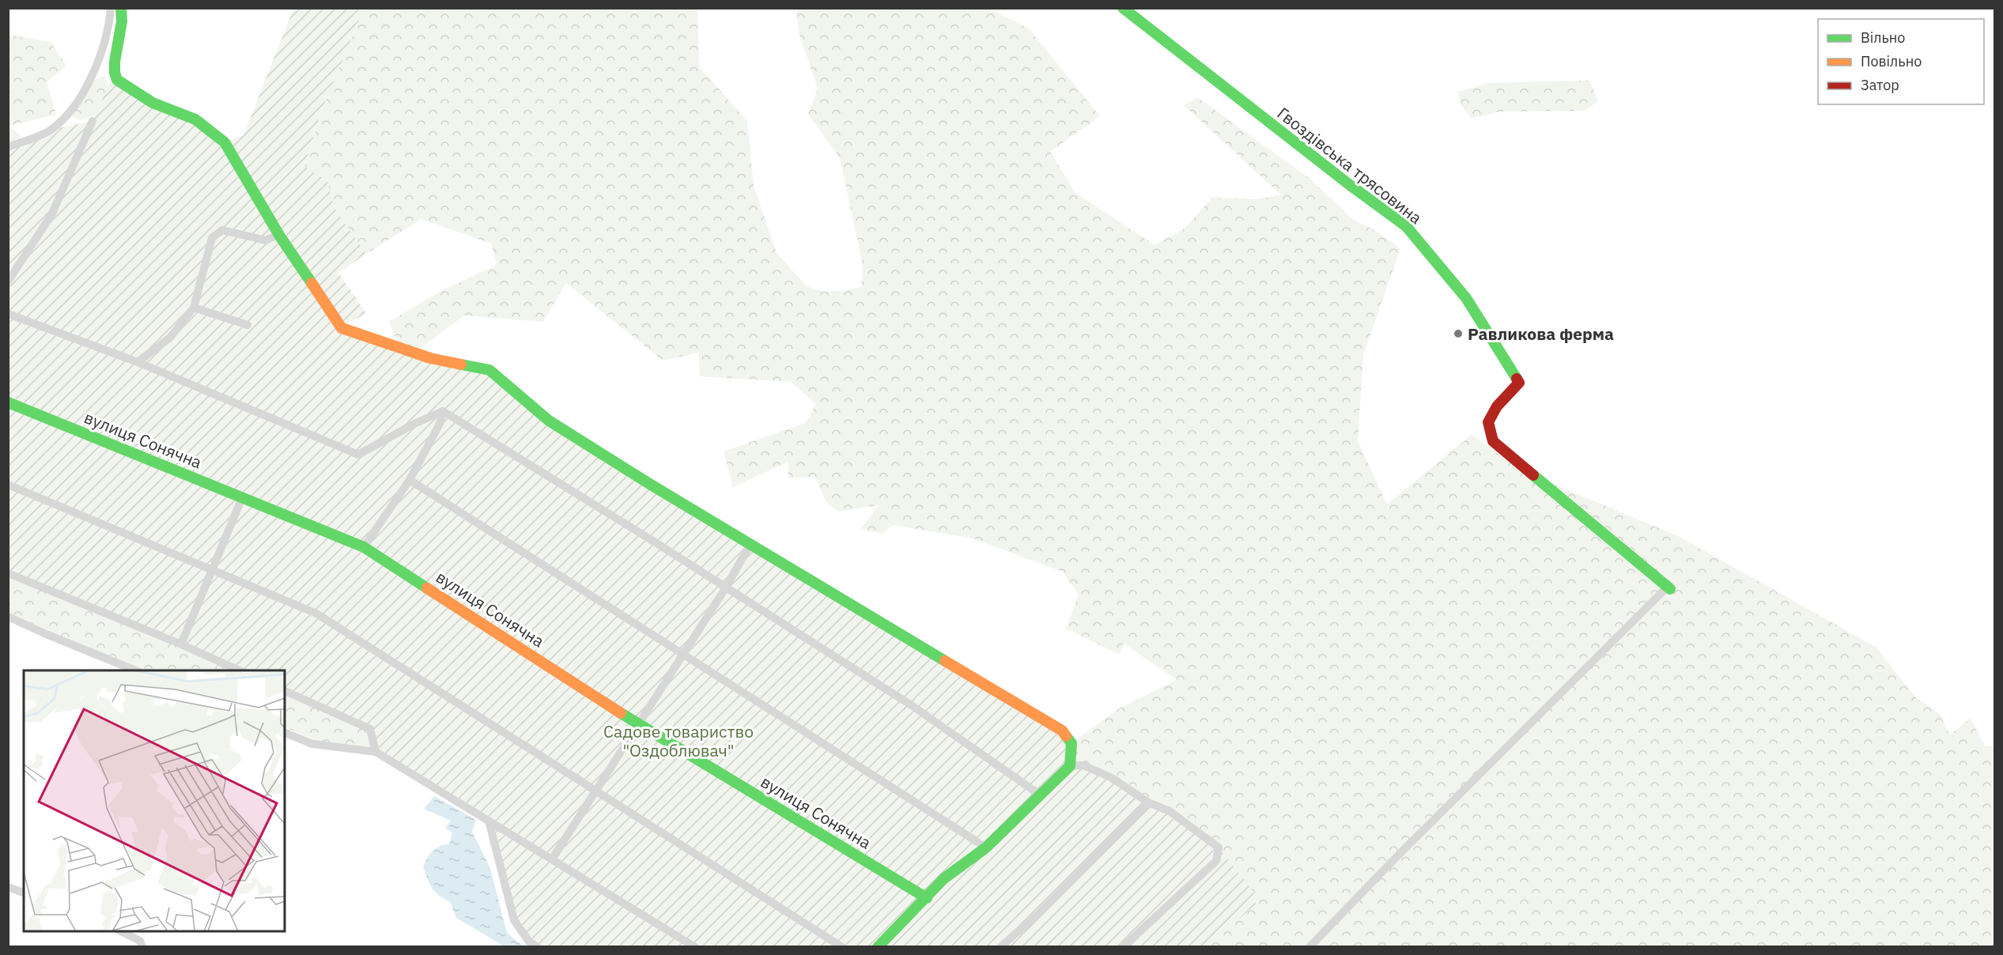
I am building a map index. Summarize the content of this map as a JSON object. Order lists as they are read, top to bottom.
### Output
{
  "streets": {
    "street": ["Гвоздівська трясовина", "вулиця Сонячна"]
  },
  "parks": ["Садове товариство \"Оздоблювач\""],
  "places": ["Равликова ферма"],
  "legend": ["Вільно", "Повільно", "Затор"]
}
